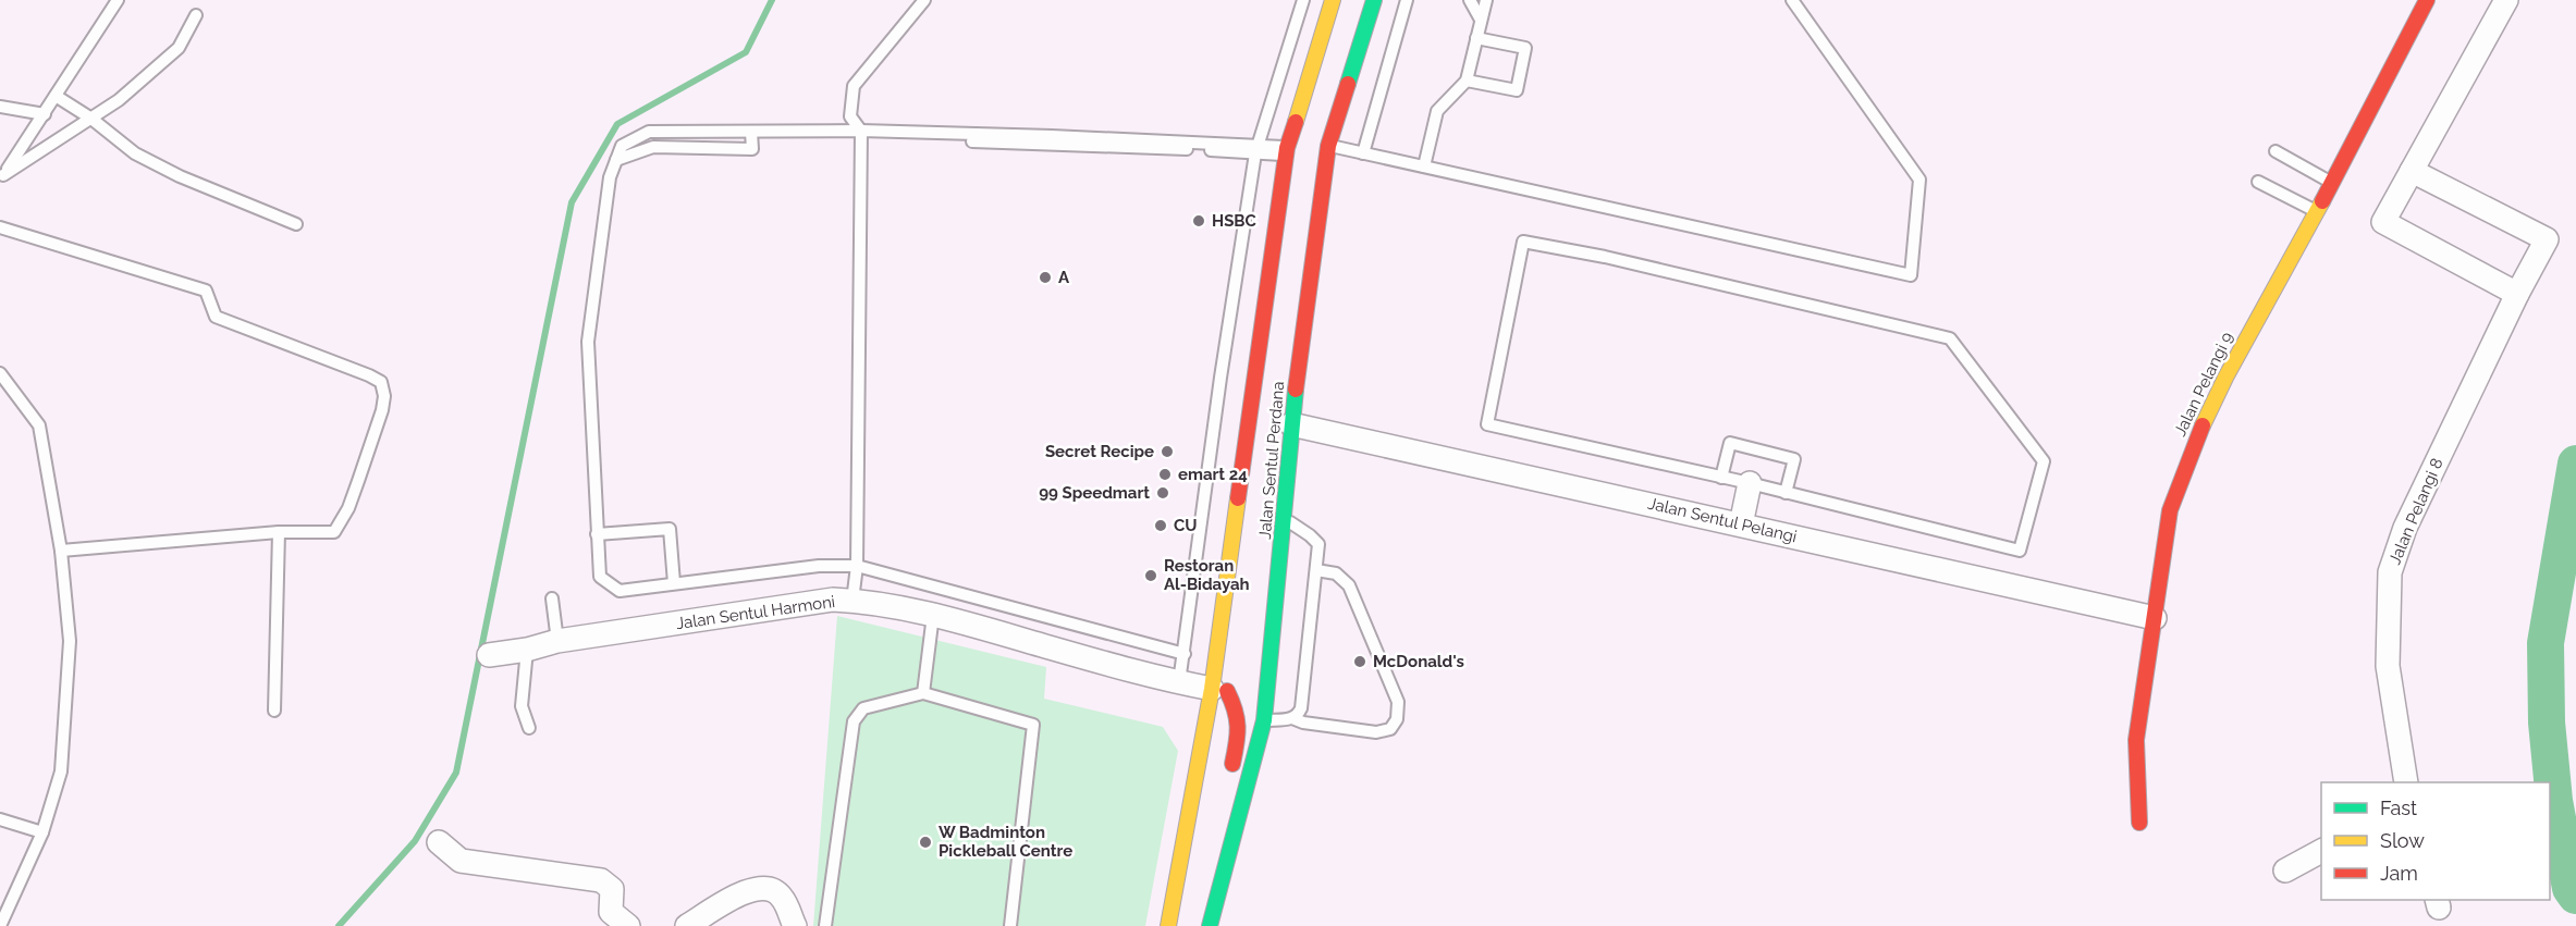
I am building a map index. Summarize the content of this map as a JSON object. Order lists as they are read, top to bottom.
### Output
{
  "streets": {
    "main road": ["Jalan Pelangi 9", "Jalan Sentul Perdana"],
    "street": ["Jalan Pelangi 8", "Jalan Sentul Pelangi", "Jalan Sentul Harmoni"]
  },
  "crossings": [
    ["Jalan Pelangi 9", "Jalan Sentul Pelangi"],
    ["Jalan Sentul Perdana", "Jalan Sentul Pelangi"],
    ["Jalan Sentul Perdana", "Jalan Sentul Harmoni"]
  ],
  "places": [
    "HSBC",
    "A",
    "Secret Recipe",
    "emart 24",
    "99 Speedmart",
    "CU",
    "Restoran Al-Bidayah",
    "McDonald's",
    "W Badminton Pickleball Centre"
  ],
  "legend": ["Fast", "Slow", "Jam"]
}
